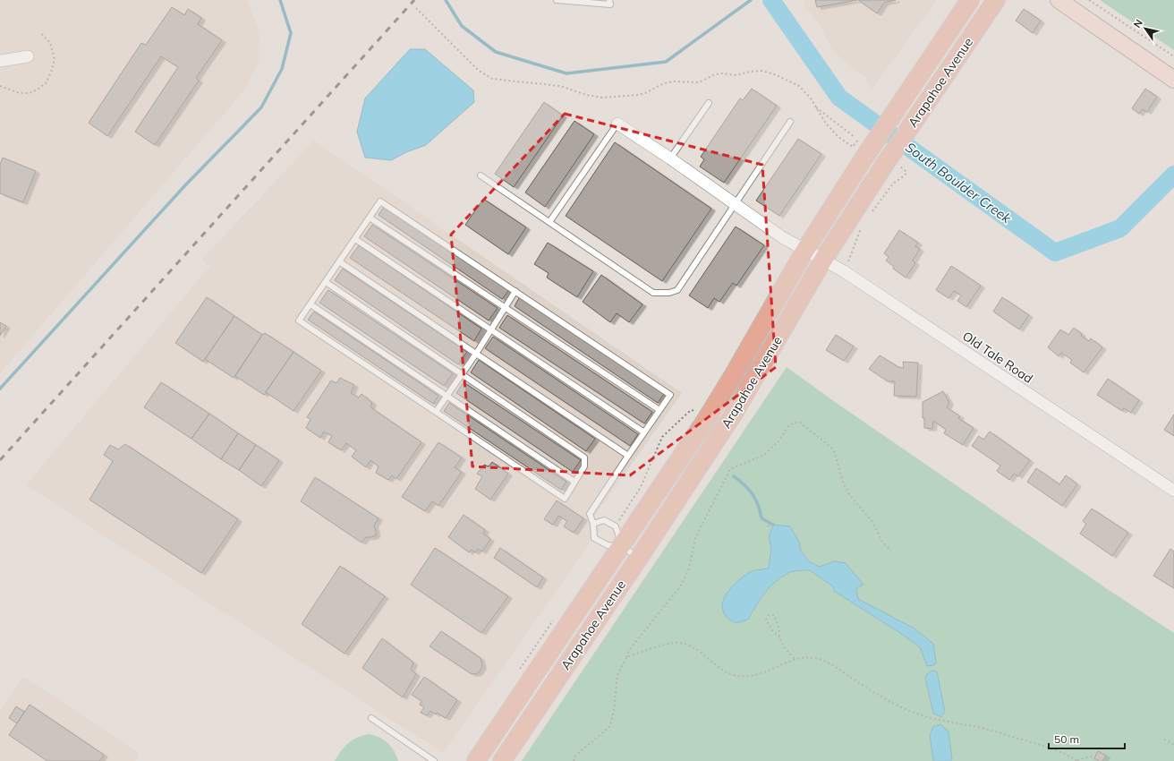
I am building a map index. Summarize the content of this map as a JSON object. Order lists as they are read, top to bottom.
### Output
{
  "streets": {
    "main road": ["Arapahoe Avenue"],
    "street": ["Old Tale Road"]
  },
  "crossings": [
    ["Arapahoe Avenue", "Old Tale Road"]
  ],
  "water": ["South Boulder Creek"],
  "scale_bar": "50 m",
  "north": "top left"
}
